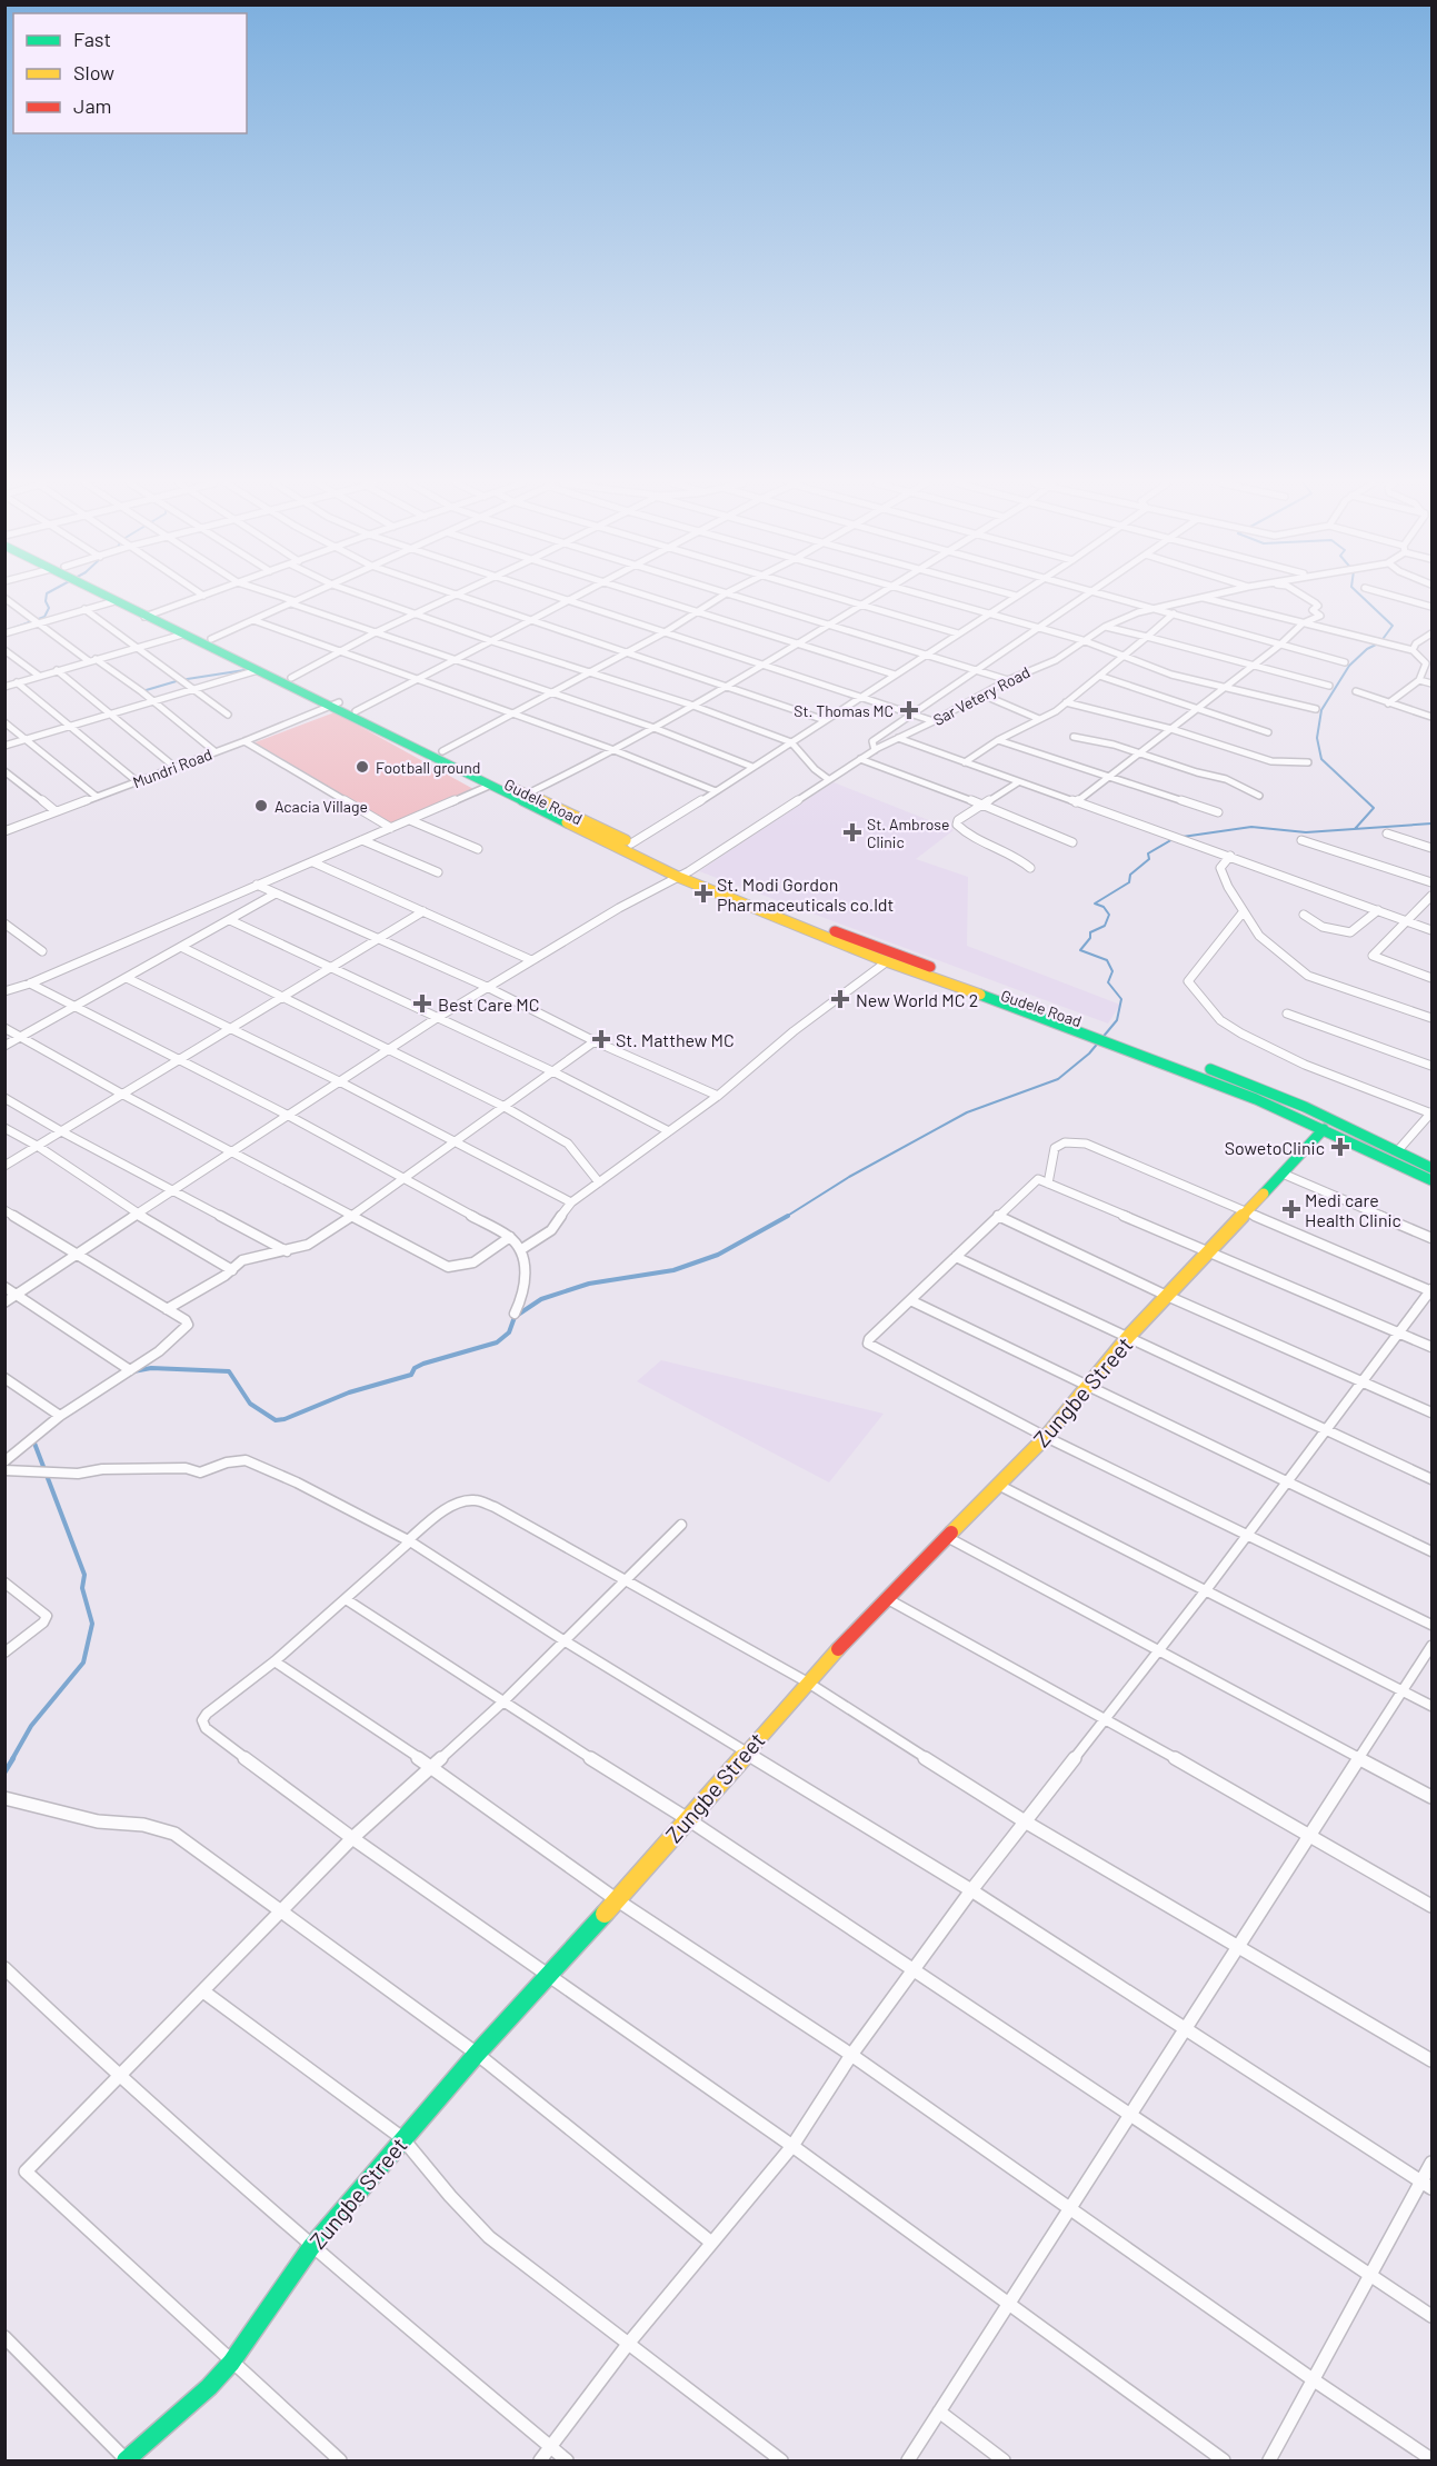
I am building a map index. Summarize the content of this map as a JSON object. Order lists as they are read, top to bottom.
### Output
{
  "streets": {
    "main road": ["Gudele Road", "Zungbe Street"],
    "street": ["Sar Vetery Road", "Mundri Road"]
  },
  "crossings": [
    ["Sar Vetery Road", "Gudele Road"],
    ["Mundri Road", "Gudele Road"]
  ],
  "places": {
    "health": [
      "St. Thomas MC",
      "St. Ambrose Clinic",
      "St. Modi Gordon Pharmaceuticals co.ldt",
      "New World MC 2",
      "Best Care MC",
      "St. Matthew MC",
      "SowetoClinic",
      "Medi care Health Clinic"
    ],
    "other": ["Football ground", "Acacia Village"]
  },
  "legend": ["Fast", "Slow", "Jam"]
}
